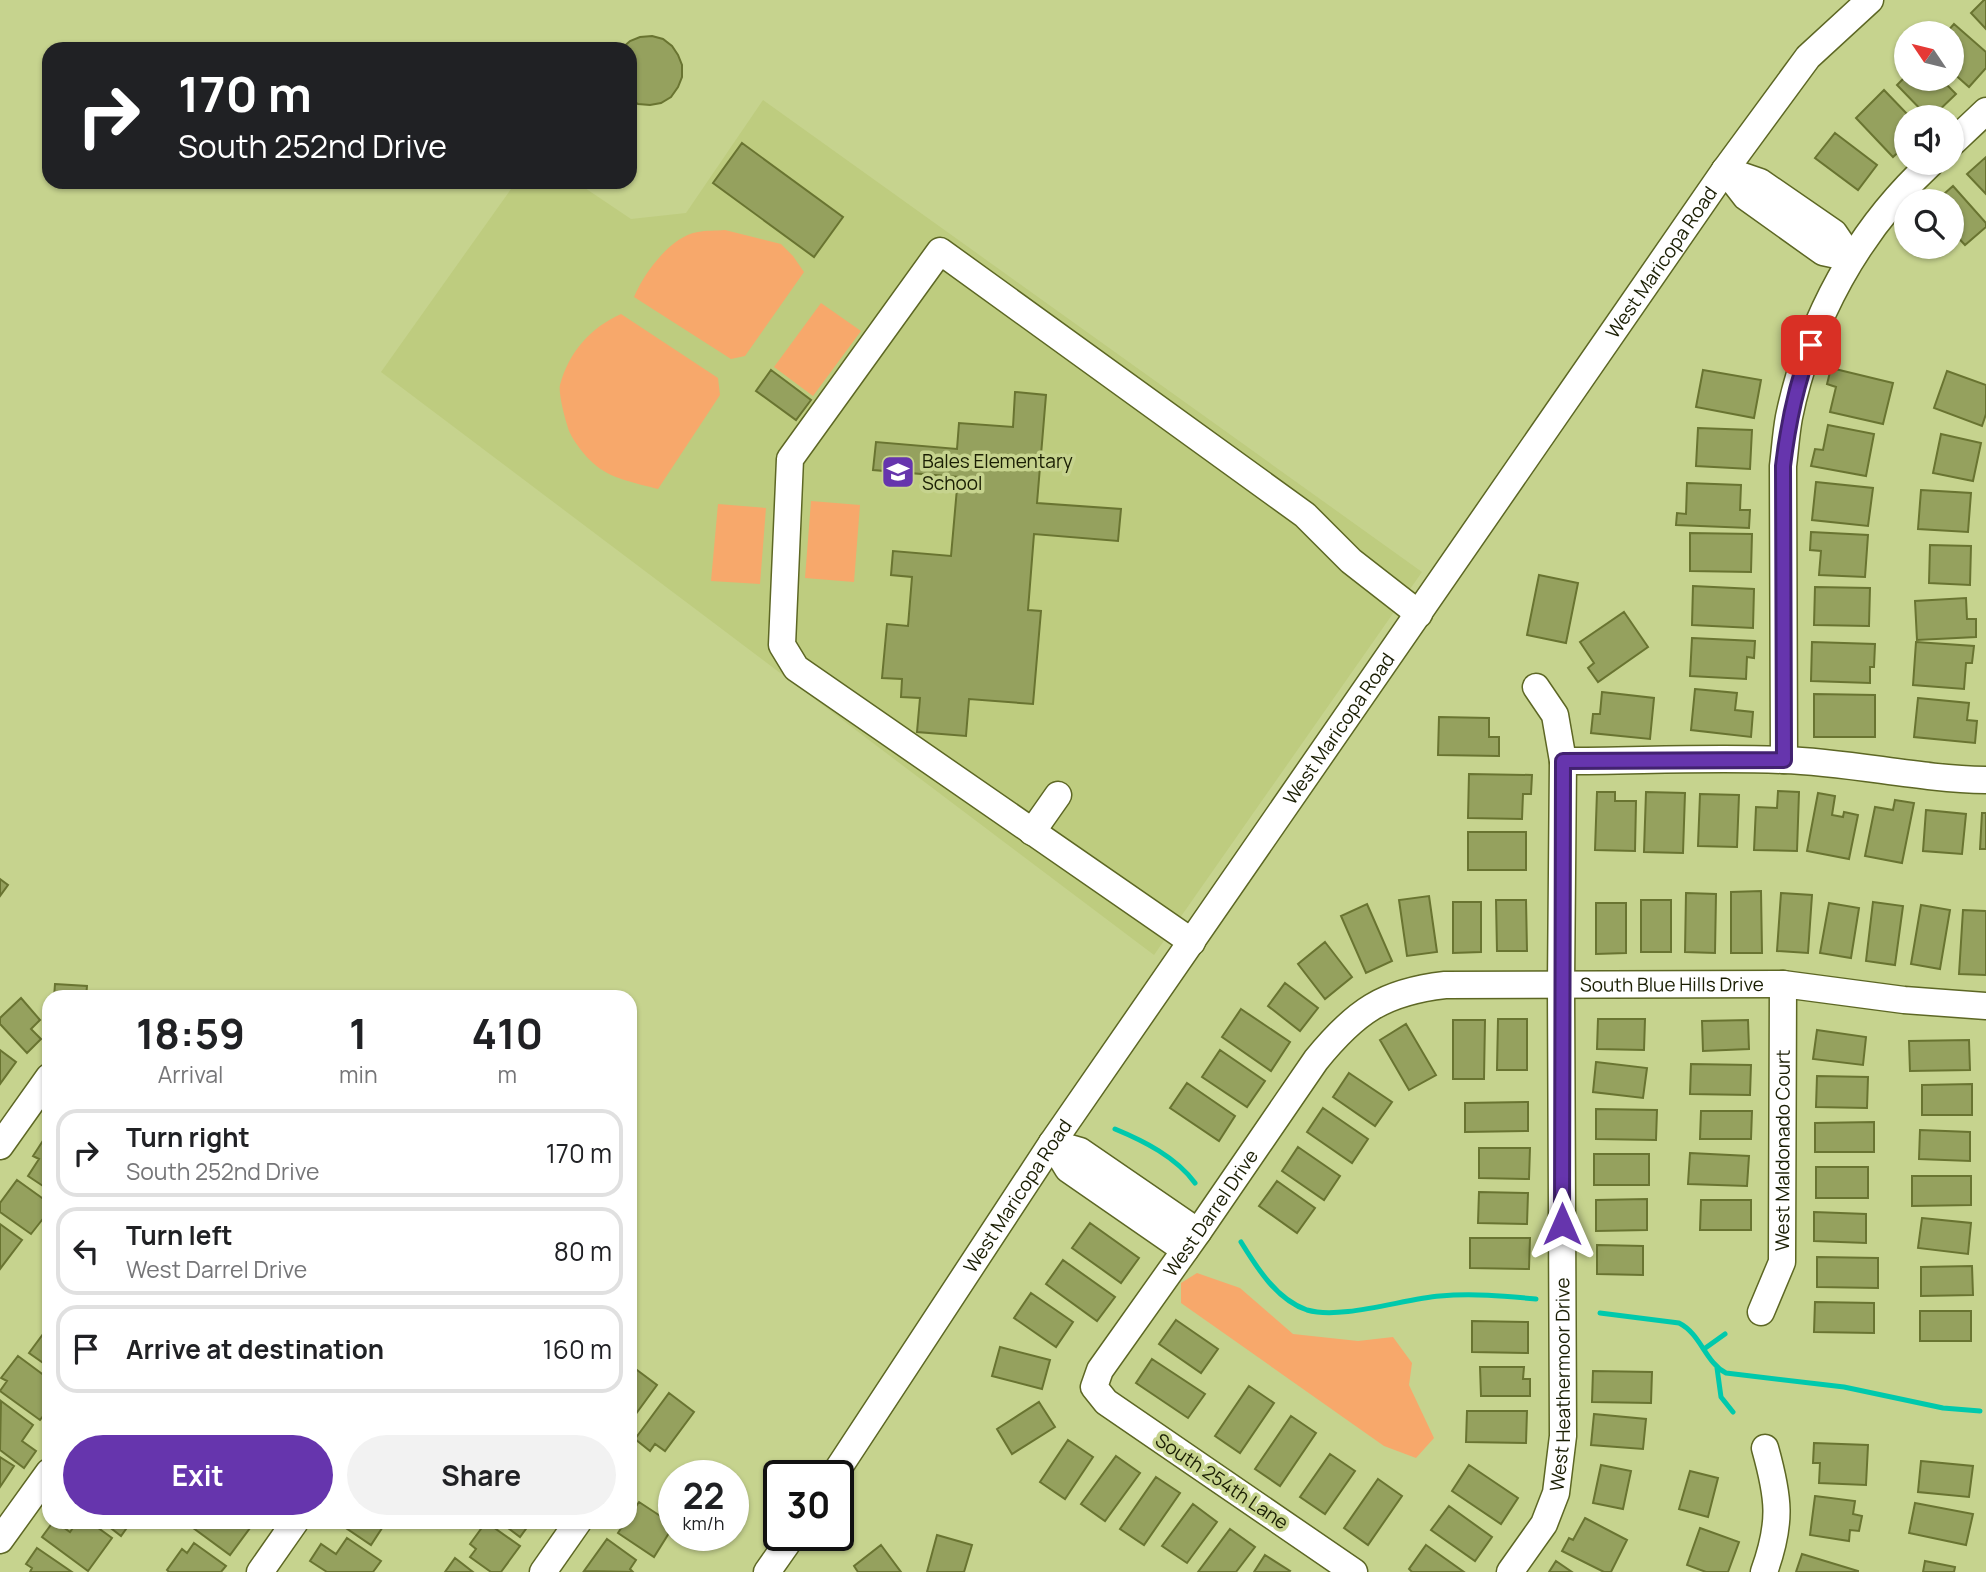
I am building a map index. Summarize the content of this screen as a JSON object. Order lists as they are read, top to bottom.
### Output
{
  "streets": {
    "street": [
      "West Maricopa Road",
      "South Blue Hills Drive",
      "West Maldonado Court",
      "West Darrel Drive",
      "West Heathermoor Drive",
      "South 254th Lane"
    ]
  },
  "crossings": [
    ["South Blue Hills Drive", "West Maldonado Court"],
    ["South Blue Hills Drive", "West Darrel Drive"],
    ["South Blue Hills Drive", "West Heathermoor Drive"],
    ["West Darrel Drive", "South 254th Lane"]
  ],
  "places": {
    "school or university": ["Bales Elementary School"]
  },
  "north": "top left",
  "page": {
    "turn": ["170 m", "South 252nd Drive"],
    "eta": [
      "18:59",
      "Arrival",
      "1",
      "min",
      "410",
      "m"
    ],
    "list": [
      {
        "name": "Turn right",
        "note": "South 252nd Drive",
        "value": "170 m"
      },
      {
        "name": "Turn left",
        "note": "West Darrel Drive",
        "value": "80 m"
      },
      {
        "name": "Arrive at destination",
        "value": "160 m"
      }
    ],
    "buttons": ["Exit", "Share"],
    "speed": "22 km/h",
    "limit": "30"
  }
}
